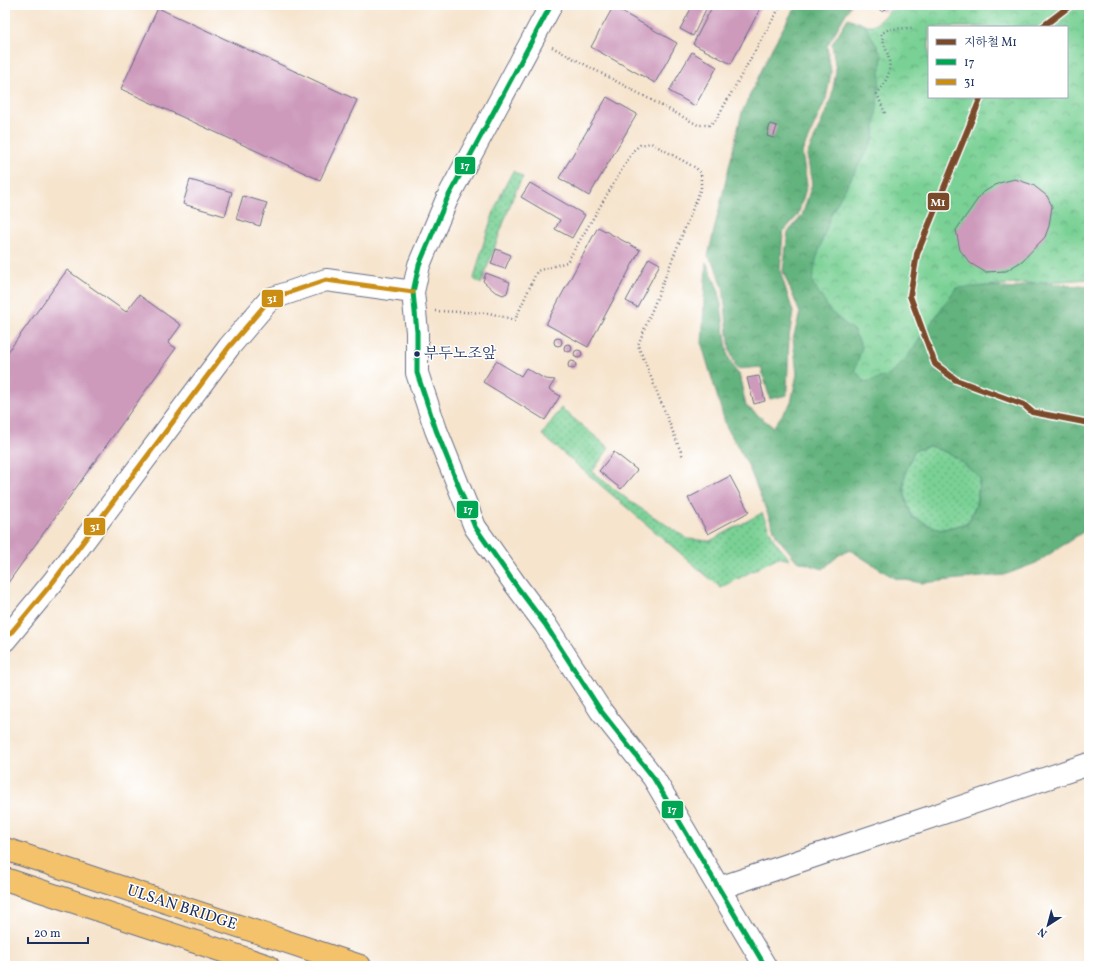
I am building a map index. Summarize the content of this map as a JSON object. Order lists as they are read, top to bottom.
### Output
{
  "streets": {
    "highway": ["ULSAN BRIDGE"]
  },
  "places": ["부두노조앞"],
  "lines": ["metro line M1", "transit line 17", "transit line 31"],
  "legend": ["지하철 M1", "17", "31"],
  "scale_bar": "20 m",
  "north": "bottom left"
}
